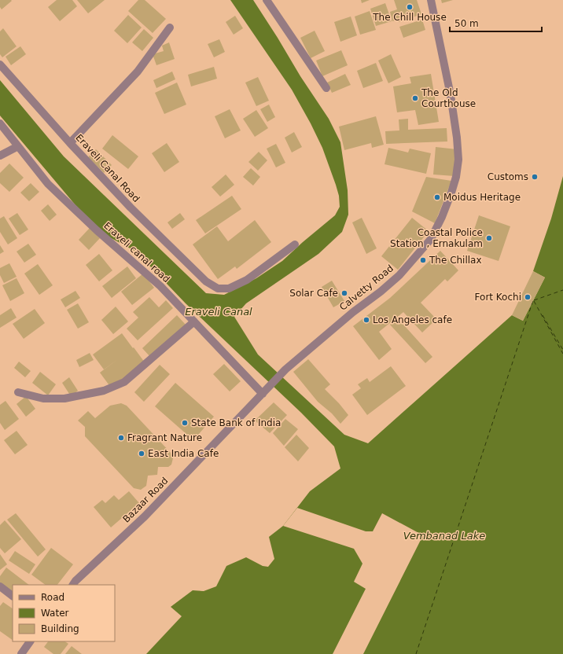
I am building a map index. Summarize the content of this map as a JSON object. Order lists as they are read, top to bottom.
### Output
{
  "streets": {
    "street": [
      "Eraveli Canal Road",
      "Eraveli canal road",
      "Calvetty Road",
      "Bazaar Road"
    ]
  },
  "crossings": [
    ["Eraveli canal road", "Calvetty Road"],
    ["Eraveli canal road", "Bazaar Road"],
    ["Calvetty Road", "Bazaar Road"]
  ],
  "water": ["Eraveli Canal", "Vembanad Lake"],
  "places": [
    "The Chill House",
    "The Old Courthouse",
    "Customs",
    "Moidus Heritage",
    "Coastal Police Station , Ernakulam",
    "The Chillax",
    "Solar Cafe",
    "Fort Kochi",
    "Los Angeles cafe",
    "State Bank of India",
    "Fragrant Nature",
    "East India Cafe"
  ],
  "legend": ["Road", "Water", "Building"],
  "scale_bar": "50 m"
}
